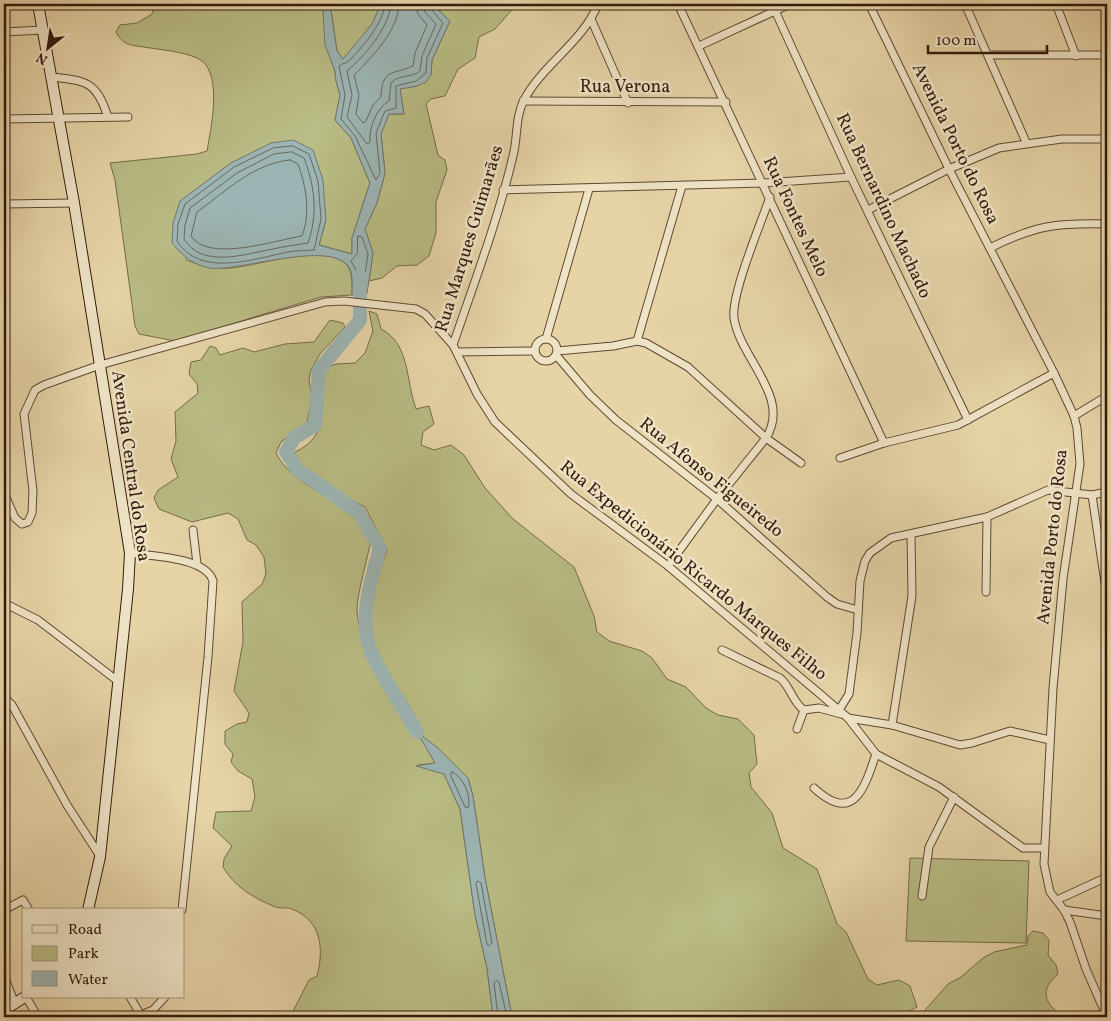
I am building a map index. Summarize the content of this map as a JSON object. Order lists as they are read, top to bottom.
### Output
{
  "streets": {
    "street": [
      "Rua Verona",
      "Avenida Porto do Rosa",
      "Rua Bernardino Machado",
      "Rua Fontes Melo",
      "Rua Marques Guimarães",
      "Avenida Central do Rosa",
      "Rua Afonso Figueiredo",
      "Rua Expedicionário Ricardo Marques Filho"
    ]
  },
  "crossings": [
    ["Rua Verona", "Rua Fontes Melo"],
    ["Rua Verona", "Rua Marques Guimarães"],
    ["Avenida Porto do Rosa", "Rua Expedicionário Ricardo Marques Filho"],
    ["Rua Marques Guimarães", "Avenida Central do Rosa"],
    ["Rua Marques Guimarães", "Rua Expedicionário Ricardo Marques Filho"]
  ],
  "legend": ["Road", "Park", "Water"],
  "scale_bar": "100 m",
  "north": "bottom left"
}
